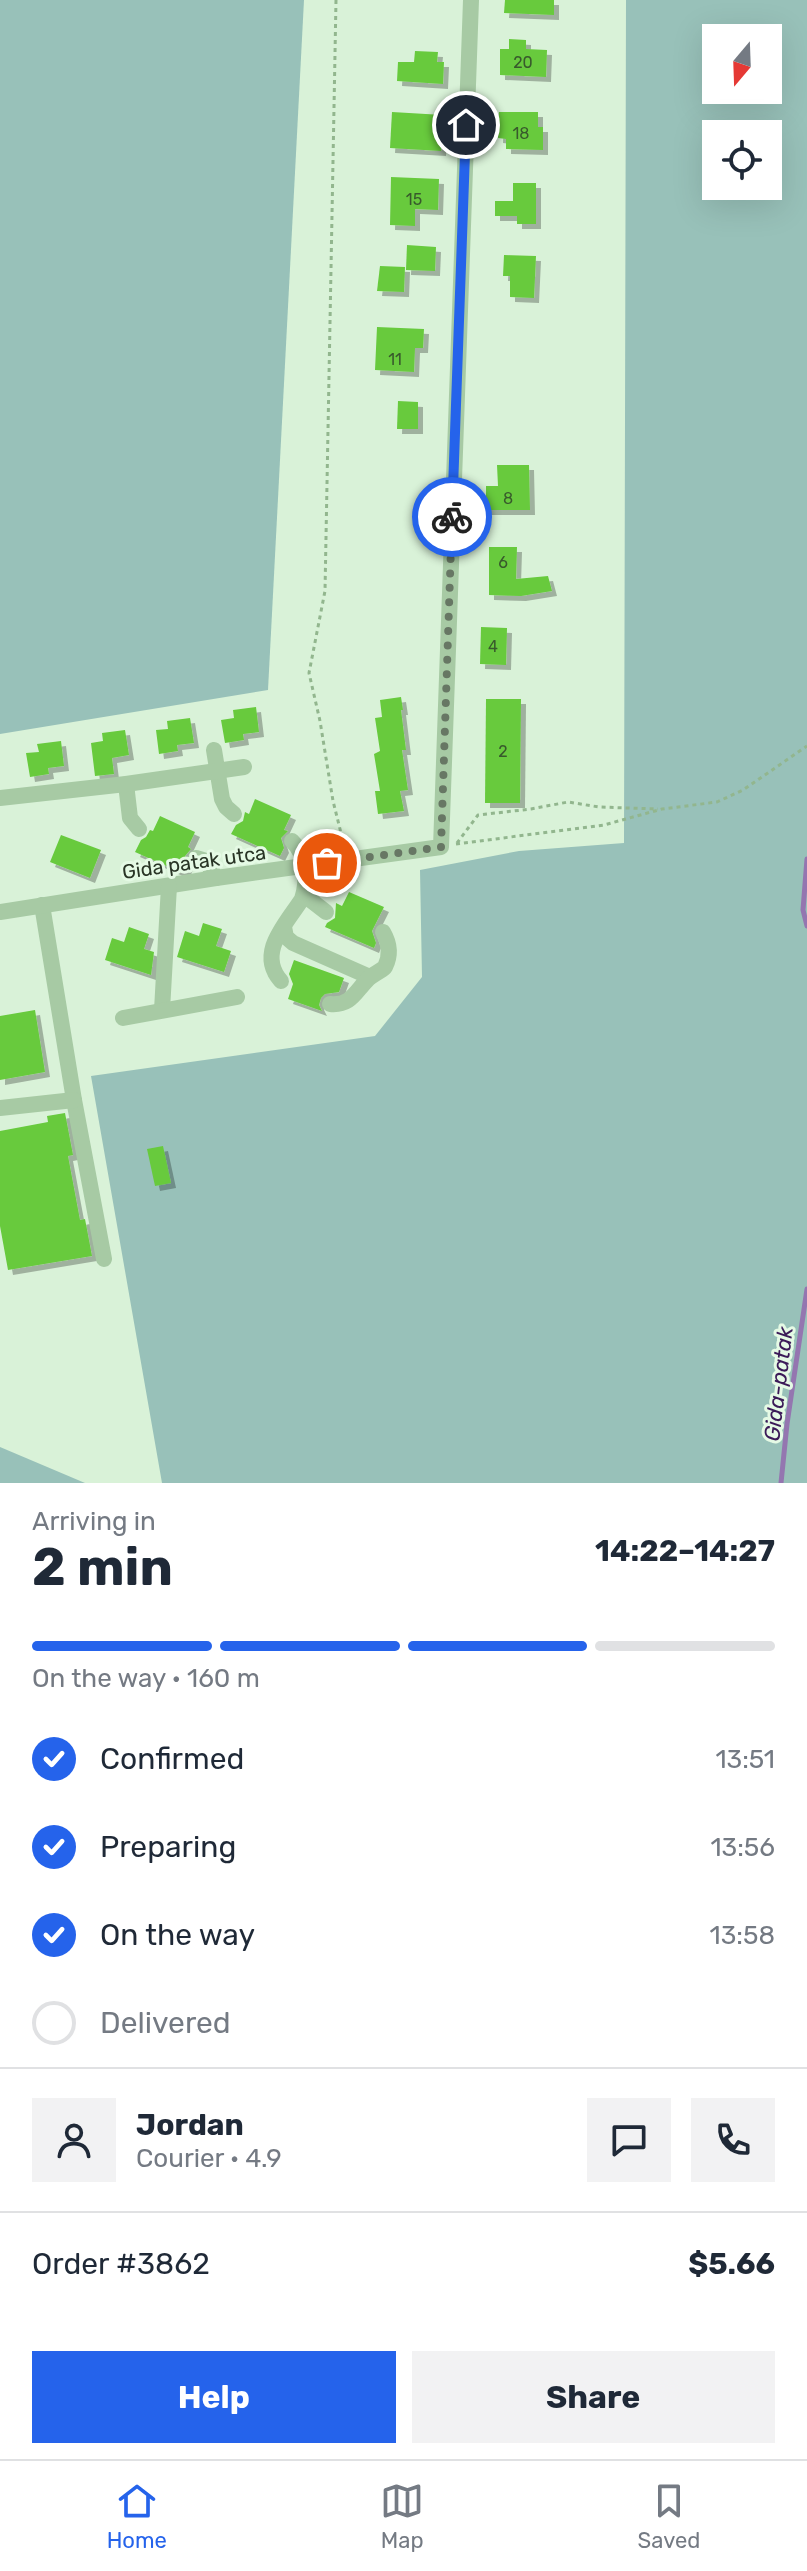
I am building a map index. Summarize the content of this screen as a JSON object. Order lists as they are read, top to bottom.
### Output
{
  "streets": {
    "street": ["Gida patak utca"]
  },
  "water": ["Gida-patak"],
  "house_numbers": [
    "20",
    "18",
    "15",
    "11",
    "8",
    "6",
    "4",
    "2"
  ],
  "north": "bottom",
  "page": {
    "heading": ["2 min", "Arriving in", "14:22–14:27"],
    "panel": [
      "Jordan",
      "Courier · 4.9",
      "Order #3862",
      "$5.66"
    ],
    "bar": "On the way · 160 m",
    "list": [
      ["Confirmed", "13:51"],
      ["Preparing", "13:56"],
      ["On the way", "13:58"],
      "Delivered"
    ],
    "buttons": ["Help", "Share"],
    "tabs": ["Home", "Map", "Saved"]
  }
}
